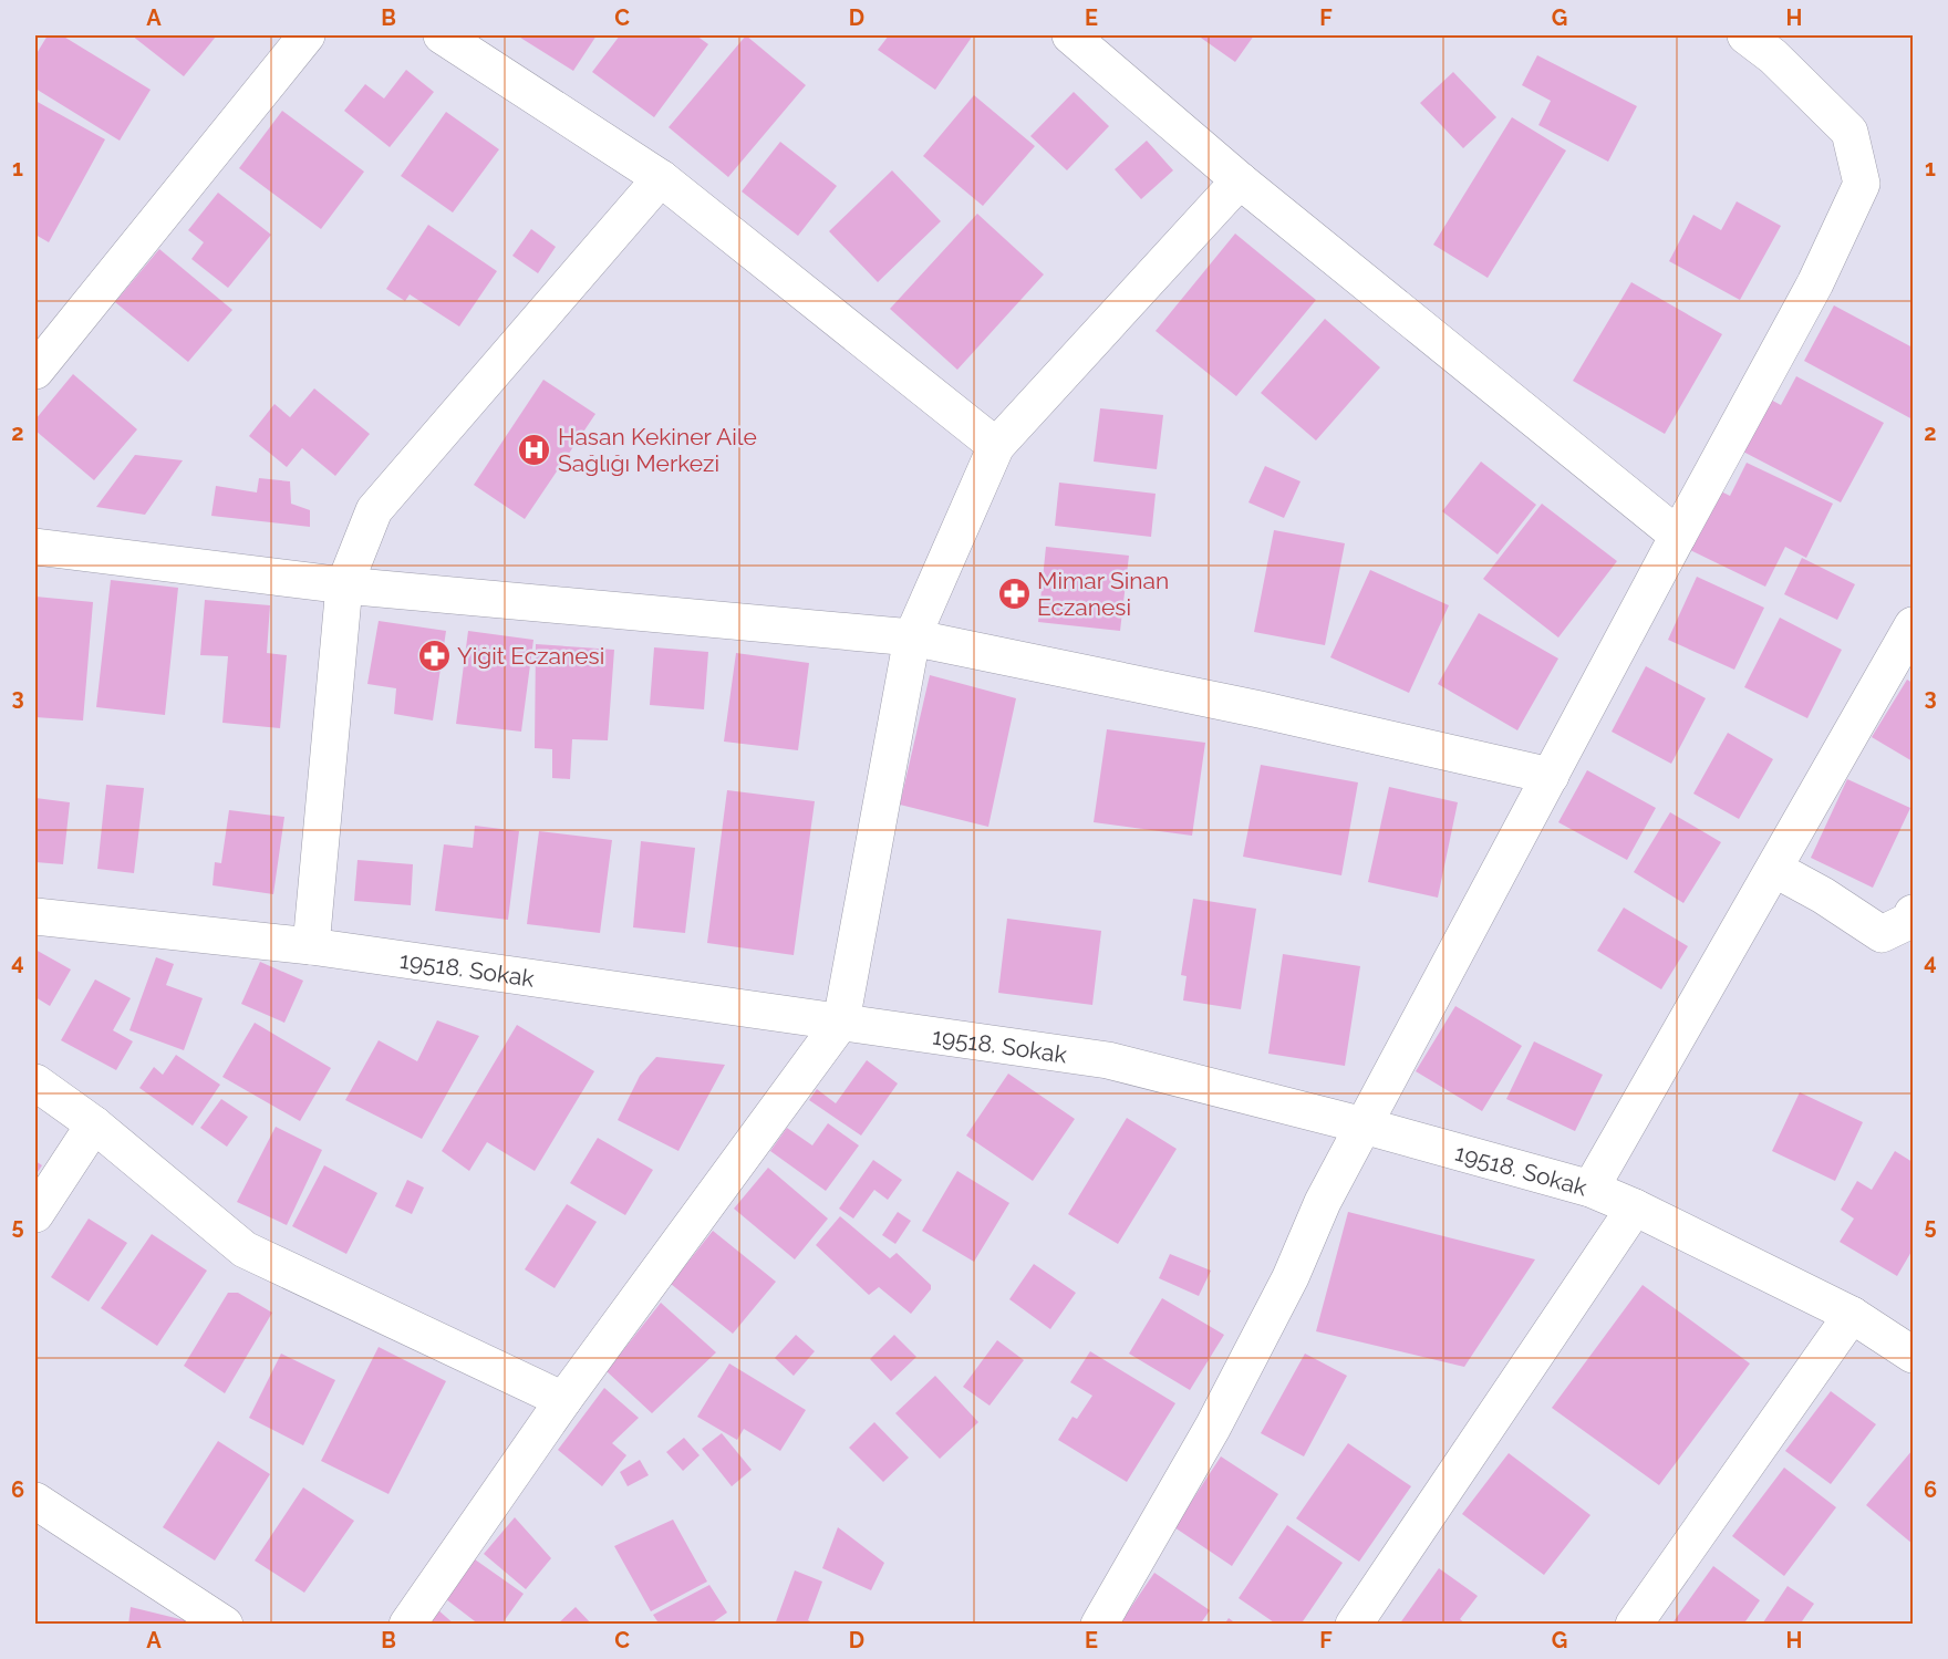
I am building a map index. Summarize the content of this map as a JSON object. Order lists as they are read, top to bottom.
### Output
{
  "streets": {
    "street": ["19518. Sokak"]
  },
  "places": {
    "hospital": ["Hasan Kekiner Aile Sağlığı Merkezi"],
    "pharmacy": ["Mimar Sinan Eczanesi", "Yiğit Eczanesi"]
  },
  "grid": {
    "columns": [
      "A",
      "B",
      "C",
      "D",
      "E",
      "F",
      "G",
      "H"
    ],
    "rows": [
      "1",
      "2",
      "3",
      "4",
      "5",
      "6"
    ]
  }
}
